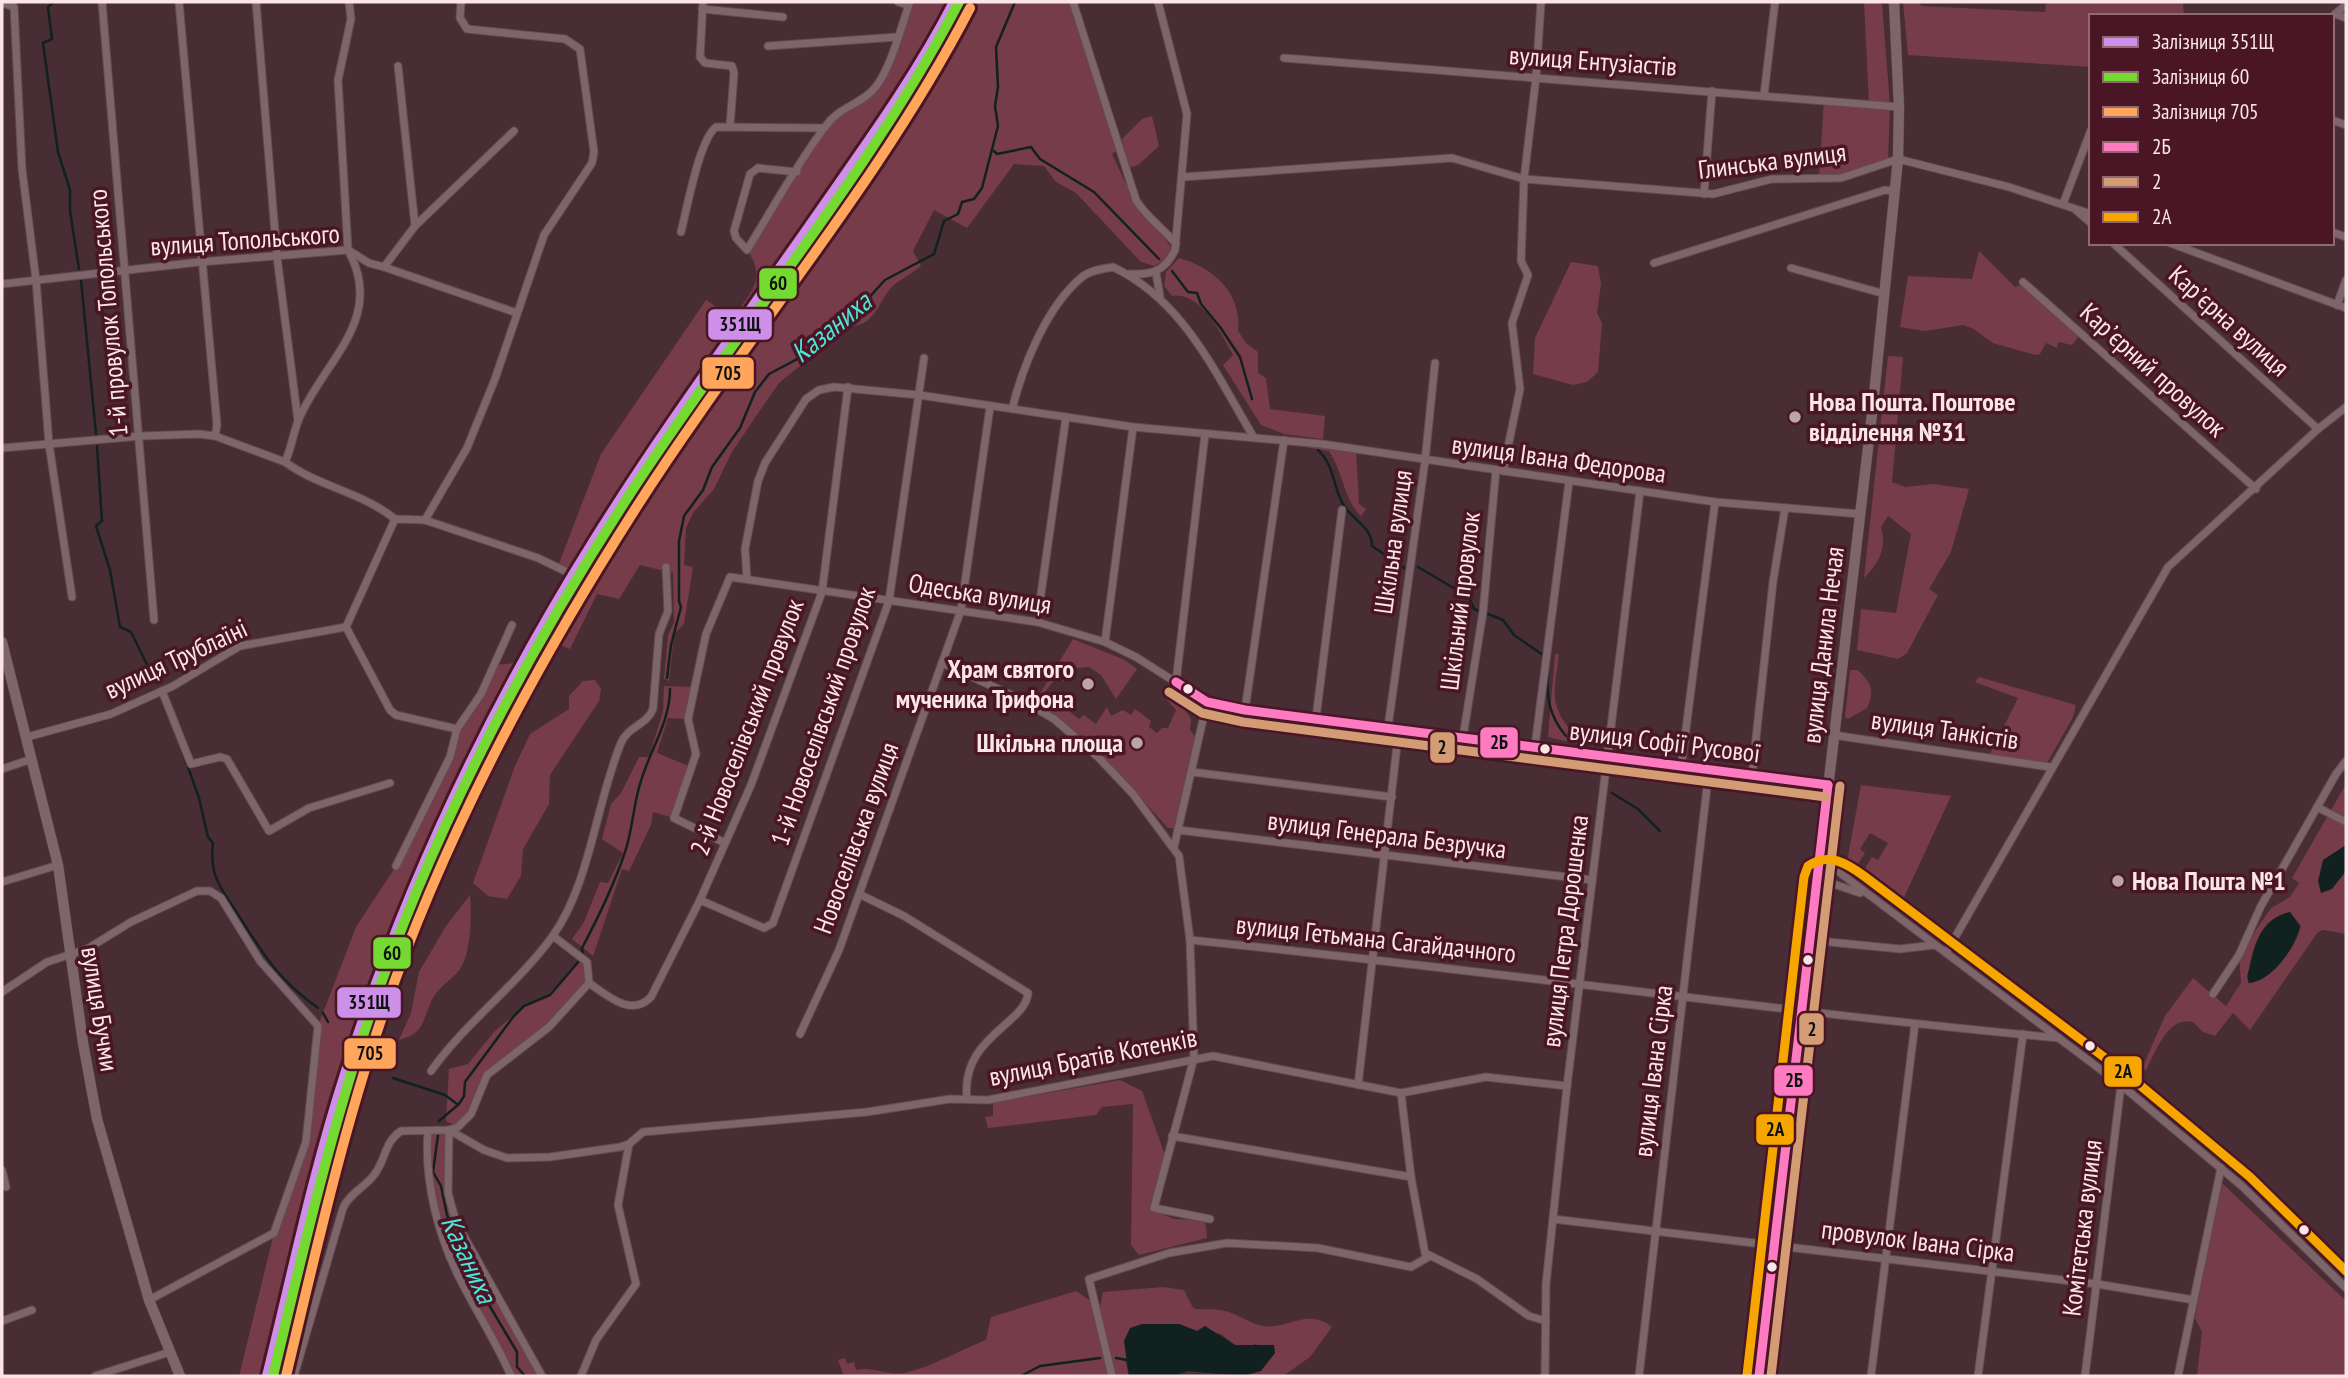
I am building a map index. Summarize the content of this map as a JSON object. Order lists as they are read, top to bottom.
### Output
{
  "streets": {
    "main road": ["вулиця Данила Нечая", "вулиця Бучми"],
    "street": [
      "вулиця Ентузіастів",
      "Глинська вулиця",
      "вулиця Топольського",
      "1-й провулок Топольського",
      "Карʼєрна вулиця",
      "Карʼєрний провулок",
      "вулиця Івана Федорова",
      "Шкільна вулиця",
      "Одеська вулиця",
      "Шкільний провулок",
      "вулиця Трублаїні",
      "1-й Новоселівський провулок",
      "2-й Новоселівський провулок",
      "вулиця Танкістів",
      "вулиця Софії Русової",
      "вулиця Генерала Безручка",
      "Новоселівська вулиця",
      "вулиця Петра Дорошенка",
      "вулиця Гетьмана Сагайдачного",
      "вулиця Братів Котенків",
      "вулиця Івана Сірка",
      "Комітетська вулиця",
      "провулок Івана Сірка"
    ]
  },
  "crossings": [
    ["вулиця Ентузіастів", "Шкільний провулок"],
    ["вулиця Ентузіастів", "вулиця Данила Нечая"],
    ["Глинська вулиця", "Шкільний провулок"],
    ["Глинська вулиця", "вулиця Данила Нечая"],
    ["вулиця Топольського", "1-й провулок Топольського"],
    ["вулиця Івана Федорова", "Шкільна вулиця"],
    ["вулиця Івана Федорова", "Одеська вулиця"],
    ["вулиця Івана Федорова", "Шкільний провулок"],
    ["вулиця Івана Федорова", "вулиця Данила Нечая"],
    ["вулиця Івана Федорова", "1-й Новоселівський провулок"],
    ["вулиця Івана Федорова", "2-й Новоселівський провулок"],
    ["вулиця Івана Федорова", "Новоселівська вулиця"],
    ["вулиця Івана Федорова", "вулиця Петра Дорошенка"],
    ["Шкільна вулиця", "вулиця Софії Русової"],
    ["Одеська вулиця", "1-й Новоселівський провулок"],
    ["Одеська вулиця", "2-й Новоселівський провулок"],
    ["Одеська вулиця", "вулиця Софії Русової"],
    ["Одеська вулиця", "Новоселівська вулиця"],
    ["Шкільний провулок", "вулиця Софії Русової"],
    ["вулиця Данила Нечая", "вулиця Танкістів"],
    ["вулиця Данила Нечая", "вулиця Софії Русової"],
    ["вулиця Данила Нечая", "вулиця Гетьмана Сагайдачного"],
    ["вулиця Данила Нечая", "провулок Івана Сірка"],
    ["вулиця Трублаїні", "вулиця Бучми"],
    ["1-й Новоселівський провулок", "2-й Новоселівський провулок"],
    ["вулиця Софії Русової", "вулиця Петра Дорошенка"],
    ["вулиця Софії Русової", "вулиця Івана Сірка"],
    ["вулиця Генерала Безручка", "вулиця Петра Дорошенка"],
    ["вулиця Петра Дорошенка", "вулиця Гетьмана Сагайдачного"],
    ["вулиця Петра Дорошенка", "вулиця Братів Котенків"],
    ["вулиця Петра Дорошенка", "провулок Івана Сірка"],
    ["вулиця Гетьмана Сагайдачного", "вулиця Івана Сірка"],
    ["вулиця Івана Сірка", "провулок Івана Сірка"],
    ["Комітетська вулиця", "провулок Івана Сірка"]
  ],
  "water": ["Казаниха"],
  "places": [
    "Нова Пошта. Поштове відділення №31",
    "Храм святого мученика Трифона",
    "Шкільна площа",
    "Нова Пошта №1"
  ],
  "lines": [
    "rail line 351Щ",
    "rail line 60",
    "rail line 705",
    "transit line 2Б",
    "transit line 2",
    "transit line 2А"
  ],
  "legend": [
    "Залізниця 351Щ",
    "Залізниця 60",
    "Залізниця 705",
    "2Б",
    "2",
    "2А"
  ]
}
